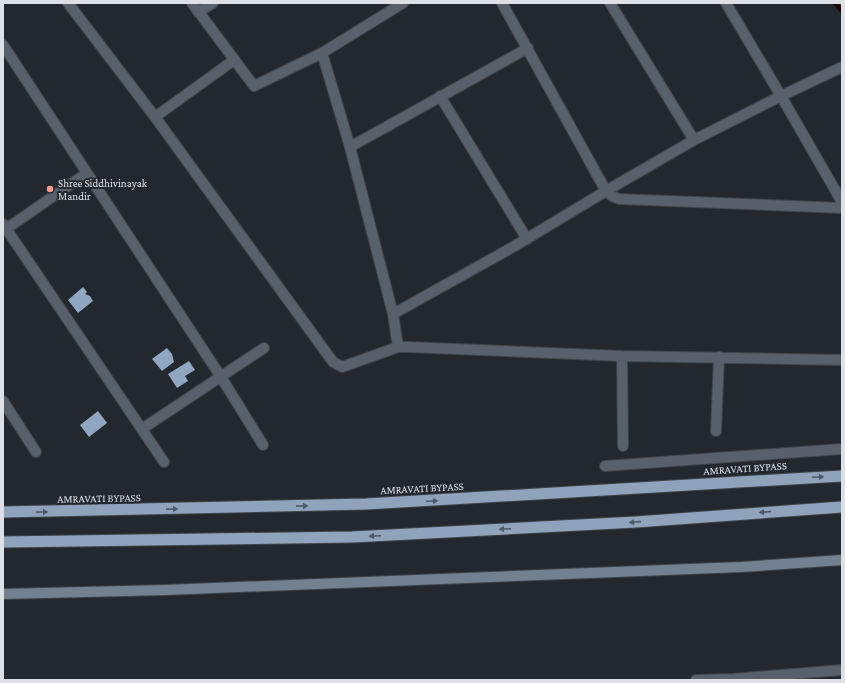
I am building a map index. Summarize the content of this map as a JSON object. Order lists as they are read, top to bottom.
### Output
{
  "streets": {
    "highway": ["AMRAVATI BYPASS"]
  },
  "places": ["Shree Siddhivinayak Mandir"]
}
